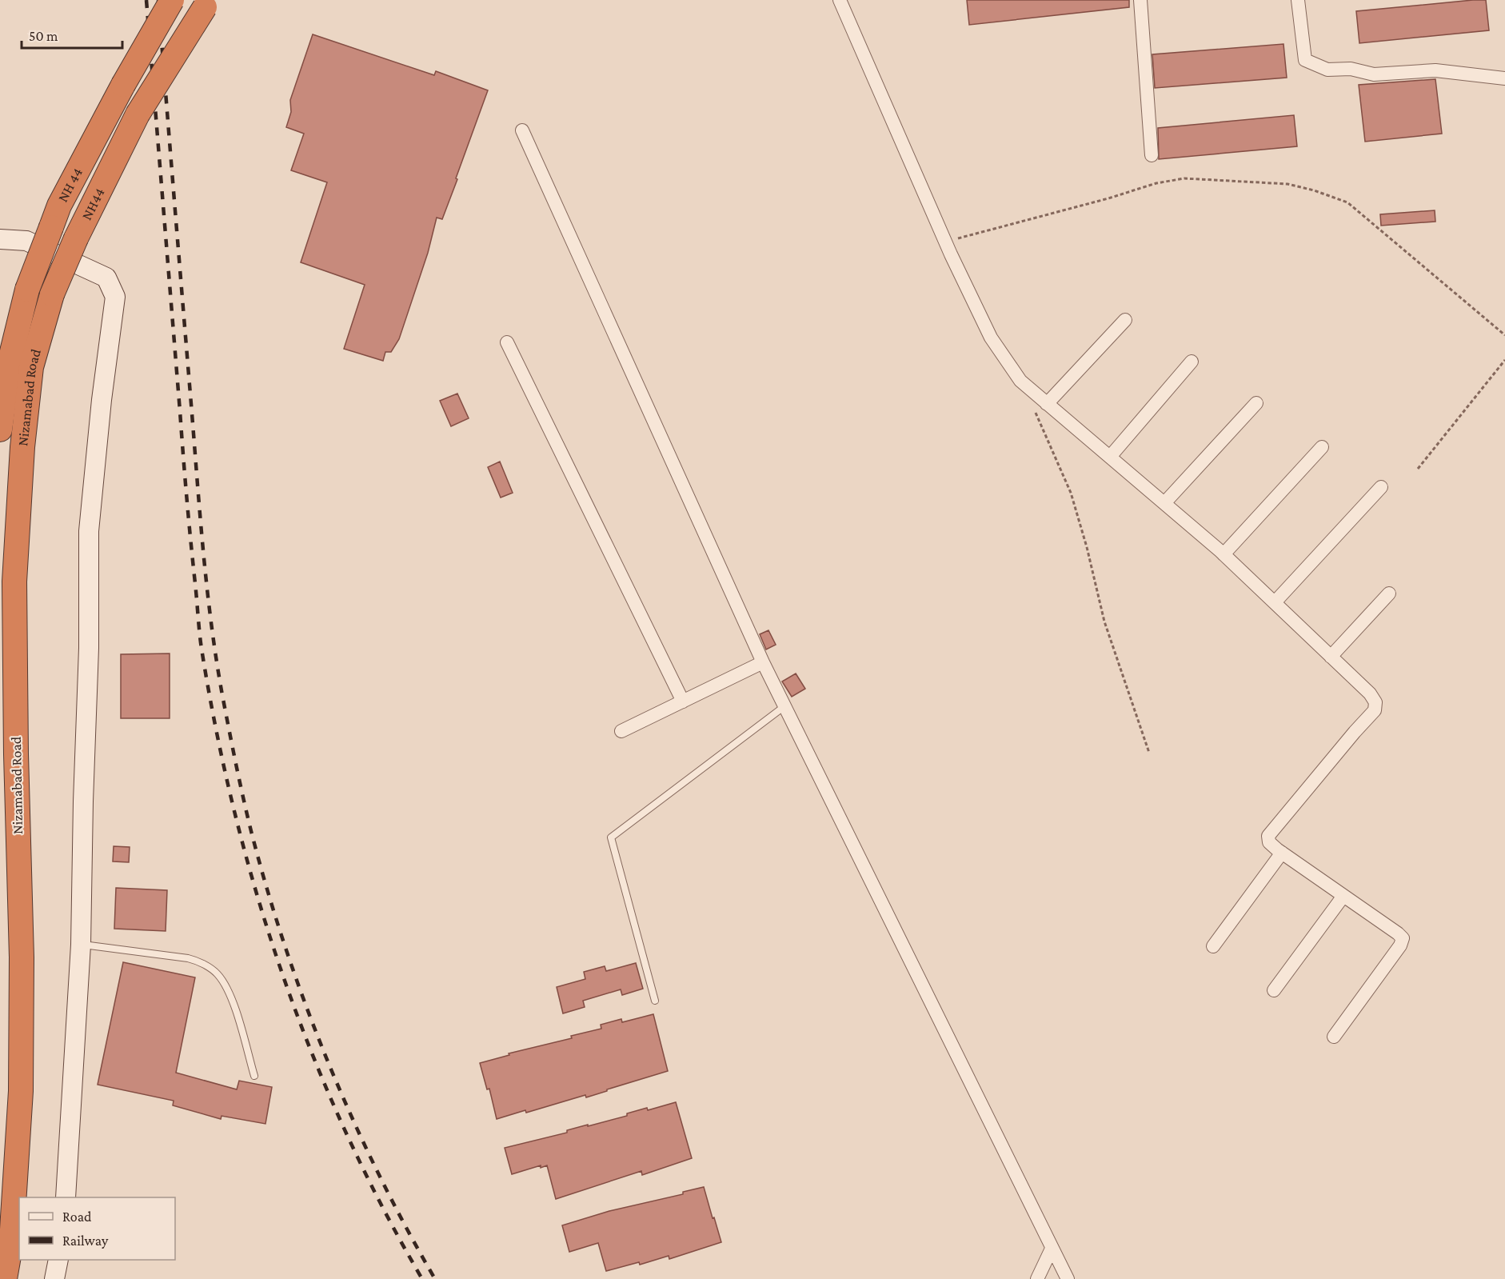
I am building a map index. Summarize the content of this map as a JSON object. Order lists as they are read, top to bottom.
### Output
{
  "streets": {
    "highway": ["NH 44", "NH44", "Nizamabad Road"]
  },
  "crossings": [
    ["NH 44", "Nizamabad Road"],
    ["NH44", "Nizamabad Road"]
  ],
  "legend": ["Road", "Railway"],
  "scale_bar": "50 m"
}
